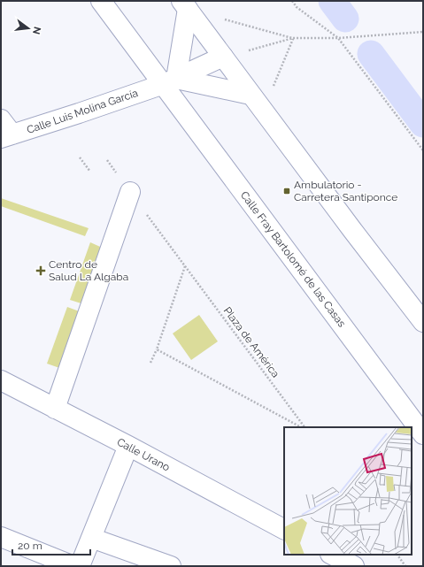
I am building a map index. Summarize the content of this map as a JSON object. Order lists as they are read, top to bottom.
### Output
{
  "streets": {
    "street": ["Calle Luis Molina García", "Calle Fray Bartolomé de las Casas", "Calle Urano"],
    "path": ["Plaza de América"]
  },
  "crossings": [
    ["Calle Luis Molina García", "Calle Fray Bartolomé de las Casas"]
  ],
  "places": {
    "transit": ["Ambulatorio - Carretera Santiponce"],
    "health": ["Centro de Salud La Algaba"]
  },
  "scale_bar": "20 m",
  "north": "right"
}
